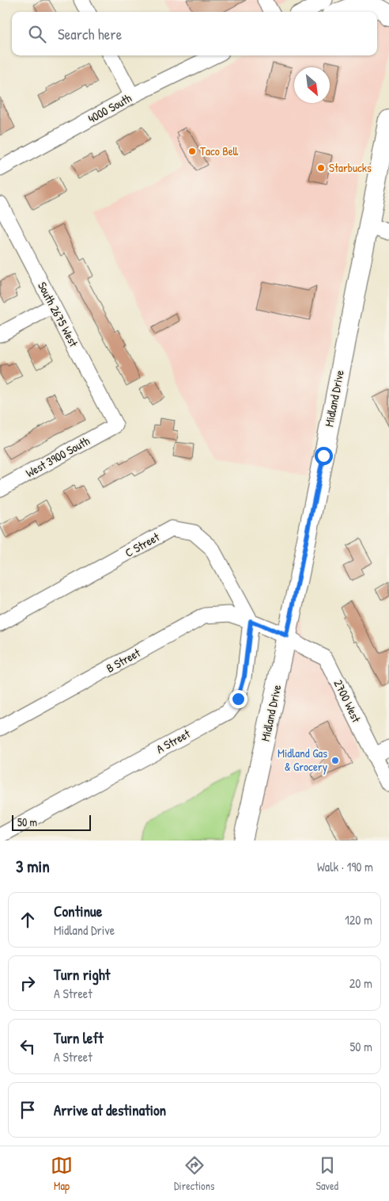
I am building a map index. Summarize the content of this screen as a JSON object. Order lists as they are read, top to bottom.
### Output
{
  "streets": {
    "main road": ["Midland Drive"],
    "street": [
      "4000 South",
      "South 2675 West",
      "West 3900 South",
      "C Street",
      "B Street",
      "2700 West",
      "A Street"
    ]
  },
  "crossings": [
    ["South 2675 West", "West 3900 South"],
    ["Midland Drive", "2700 West"],
    ["C Street", "B Street"],
    ["C Street", "A Street"],
    ["B Street", "A Street"]
  ],
  "places": ["Taco Bell", "Starbucks", "Midland Gas & Grocery"],
  "scale_bar": "50 m",
  "north": "bottom right",
  "page": {
    "search": "Search here",
    "scale": "50 m",
    "heading": ["3 min", "Walk · 190 m"],
    "list": [
      ["Continue", "Midland Drive", "120 m"],
      ["Turn right", "A Street", "20 m"],
      ["Turn left", "A Street", "50 m"],
      "Arrive at destination"
    ],
    "nav": ["Map", "Directions", "Saved"]
  }
}
